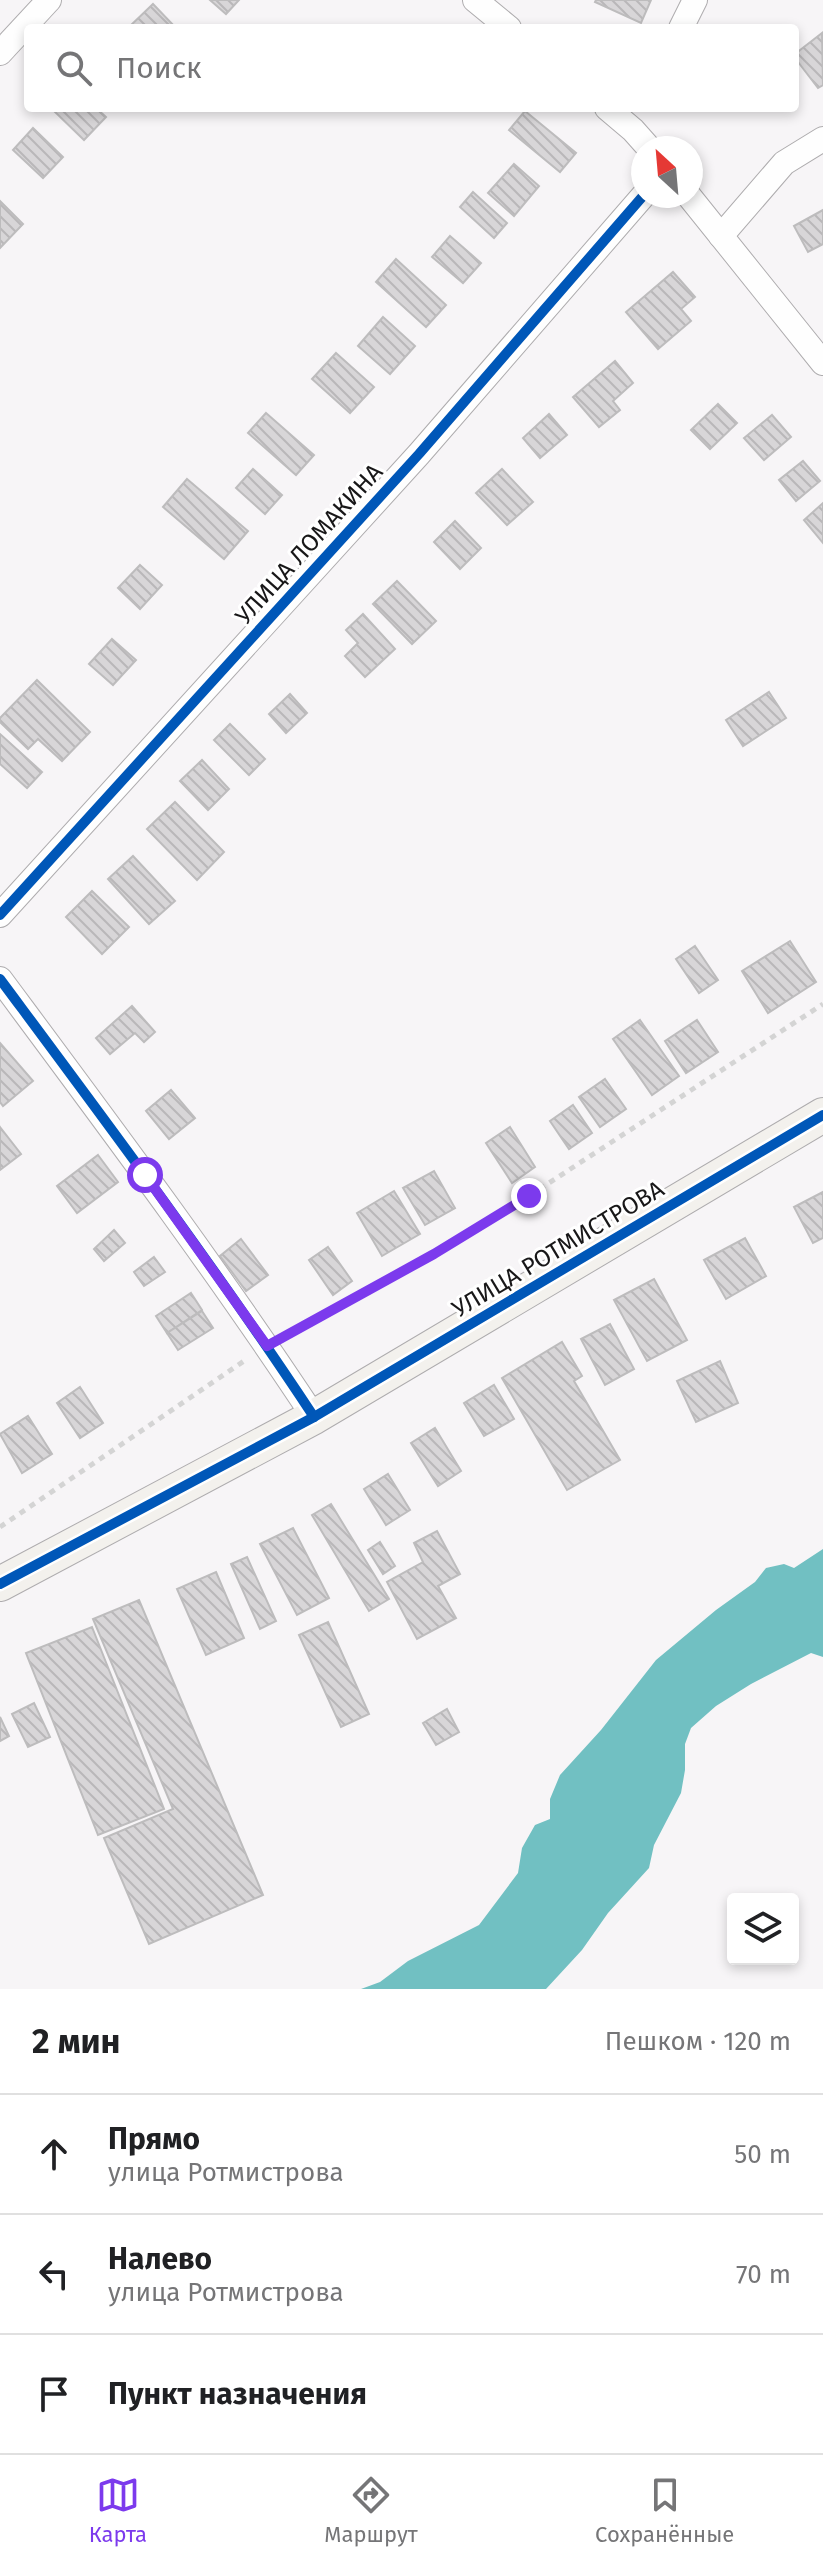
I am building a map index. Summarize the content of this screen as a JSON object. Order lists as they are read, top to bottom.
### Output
{
  "streets": {
    "street": ["УЛИЦА ЛОМАКИНА", "УЛИЦА РОТМИСТРОВА"]
  },
  "north": "top left",
  "page": {
    "search": "Поиск",
    "heading": ["2 мин", "Пешком · 120 m"],
    "list": [
      ["Прямо", "улица Ротмистрова", "50 m"],
      ["Налево", "улица Ротмистрова", "70 m"],
      "Пункт назначения"
    ],
    "nav": ["Карта", "Маршрут", "Сохранённые"]
  }
}
